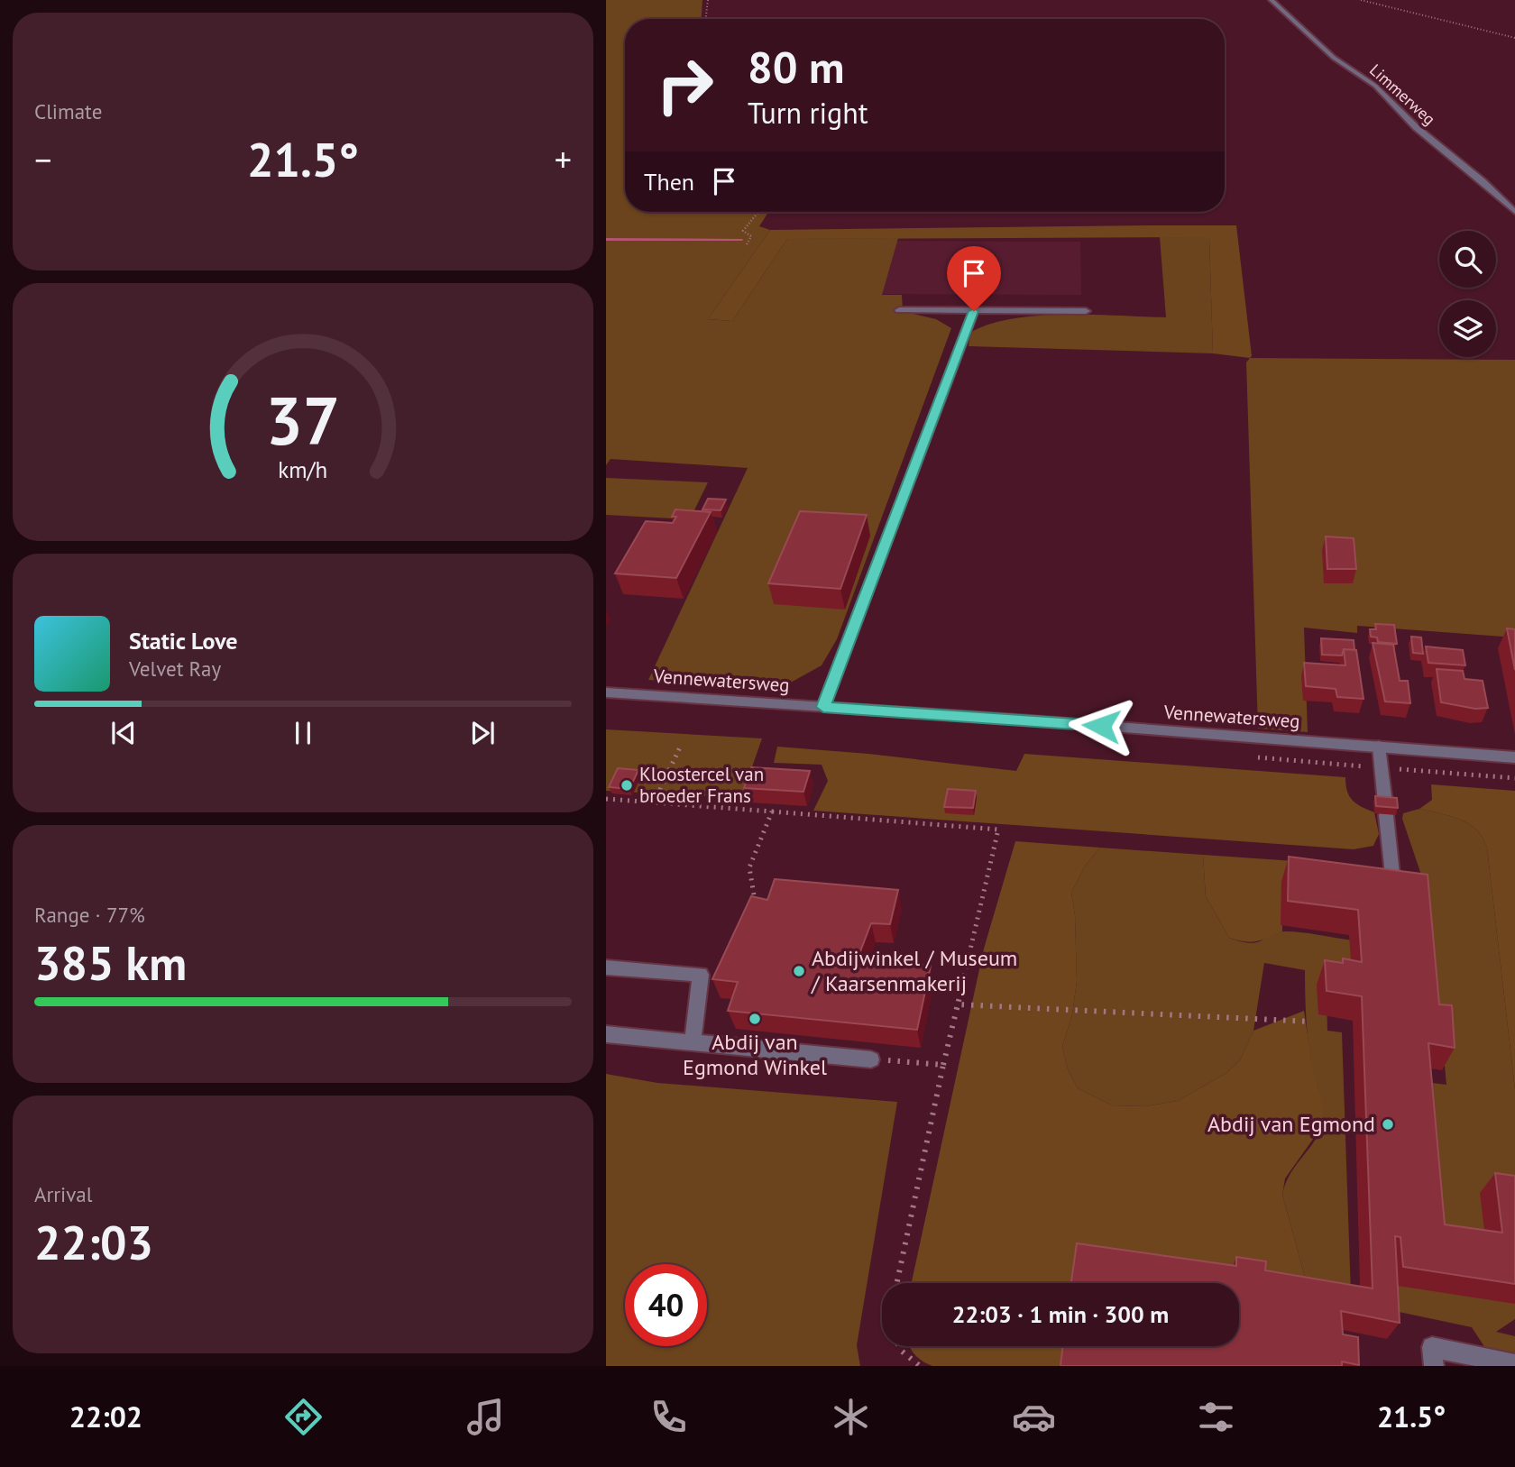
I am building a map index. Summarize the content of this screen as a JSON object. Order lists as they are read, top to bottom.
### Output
{
  "streets": {
    "street": ["Limmerweg", "Vennewatersweg"]
  },
  "places": [
    "Kloostercel van broeder Frans",
    "Abdijwinkel / Museum / Kaarsenmakerij",
    "Abdij van Egmond Winkel",
    "Abdij van Egmond"
  ],
  "page": {
    "tile": [
      "Climate",
      ["Range · 77%", "385 km"],
      ["Arrival", "22:03"]
    ],
    "turn": ["80 m", "Turn right"],
    "heat": ["−", "21.5°", "+"],
    "then": "Then",
    "song": ["Static Love", "Velvet Ray"],
    "limit": "40",
    "trip": "22:03 · 1 min · 300 m",
    "tabs": ["22:02", "21.5°"],
    "gauge": ["37", "km/h"]
  }
}
